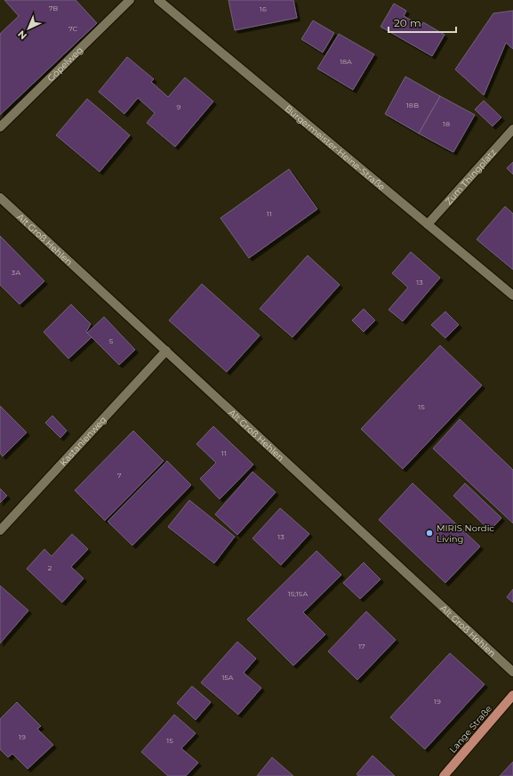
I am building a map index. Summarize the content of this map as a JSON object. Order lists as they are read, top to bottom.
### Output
{
  "streets": {
    "main road": ["Lange Straße"],
    "street": [
      "Göpelweg",
      "Bürgermeister-Heine-Straße",
      "Zum Thingplatz",
      "Alt Groß Hehlen",
      "Kastanienweg"
    ]
  },
  "crossings": [
    ["Bürgermeister-Heine-Straße", "Zum Thingplatz"],
    ["Alt Groß Hehlen", "Kastanienweg"]
  ],
  "places": ["MIRIS Nordic Living"],
  "house_numbers": [
    "7B",
    "16",
    "7C",
    "18A",
    "18B",
    "9",
    "18",
    "11",
    "3A",
    "13",
    "5",
    "15",
    "11",
    "7",
    "13",
    "2",
    "15;15A",
    "17",
    "15A",
    "19",
    "19",
    "15"
  ],
  "scale_bar": "20 m",
  "north": "bottom left"
}
